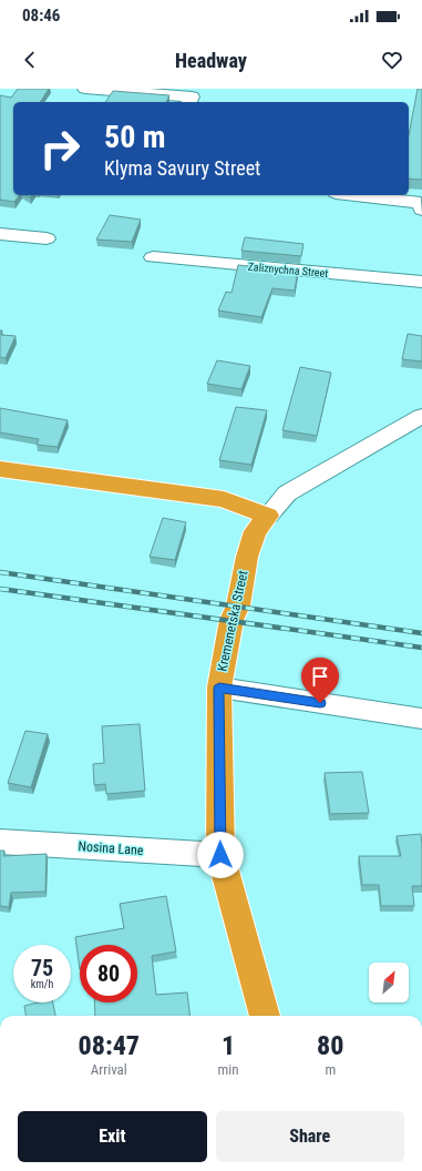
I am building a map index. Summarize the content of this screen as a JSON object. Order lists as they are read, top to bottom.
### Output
{
  "streets": {
    "highway": ["Kremenetska Street"],
    "street": ["Zaliznychna Street", "Nosina Lane"]
  },
  "crossings": [
    ["Kremenetska Street", "Nosina Lane"]
  ],
  "north": "top right",
  "page": {
    "status": "08:46",
    "header": "Headway",
    "turn": ["50 m", "Klyma Savury Street"],
    "speed": "75 km/h",
    "limit": "80",
    "eta": [
      "08:47",
      "Arrival",
      "1",
      "min",
      "80",
      "m"
    ],
    "buttons": ["Exit", "Share"]
  }
}
